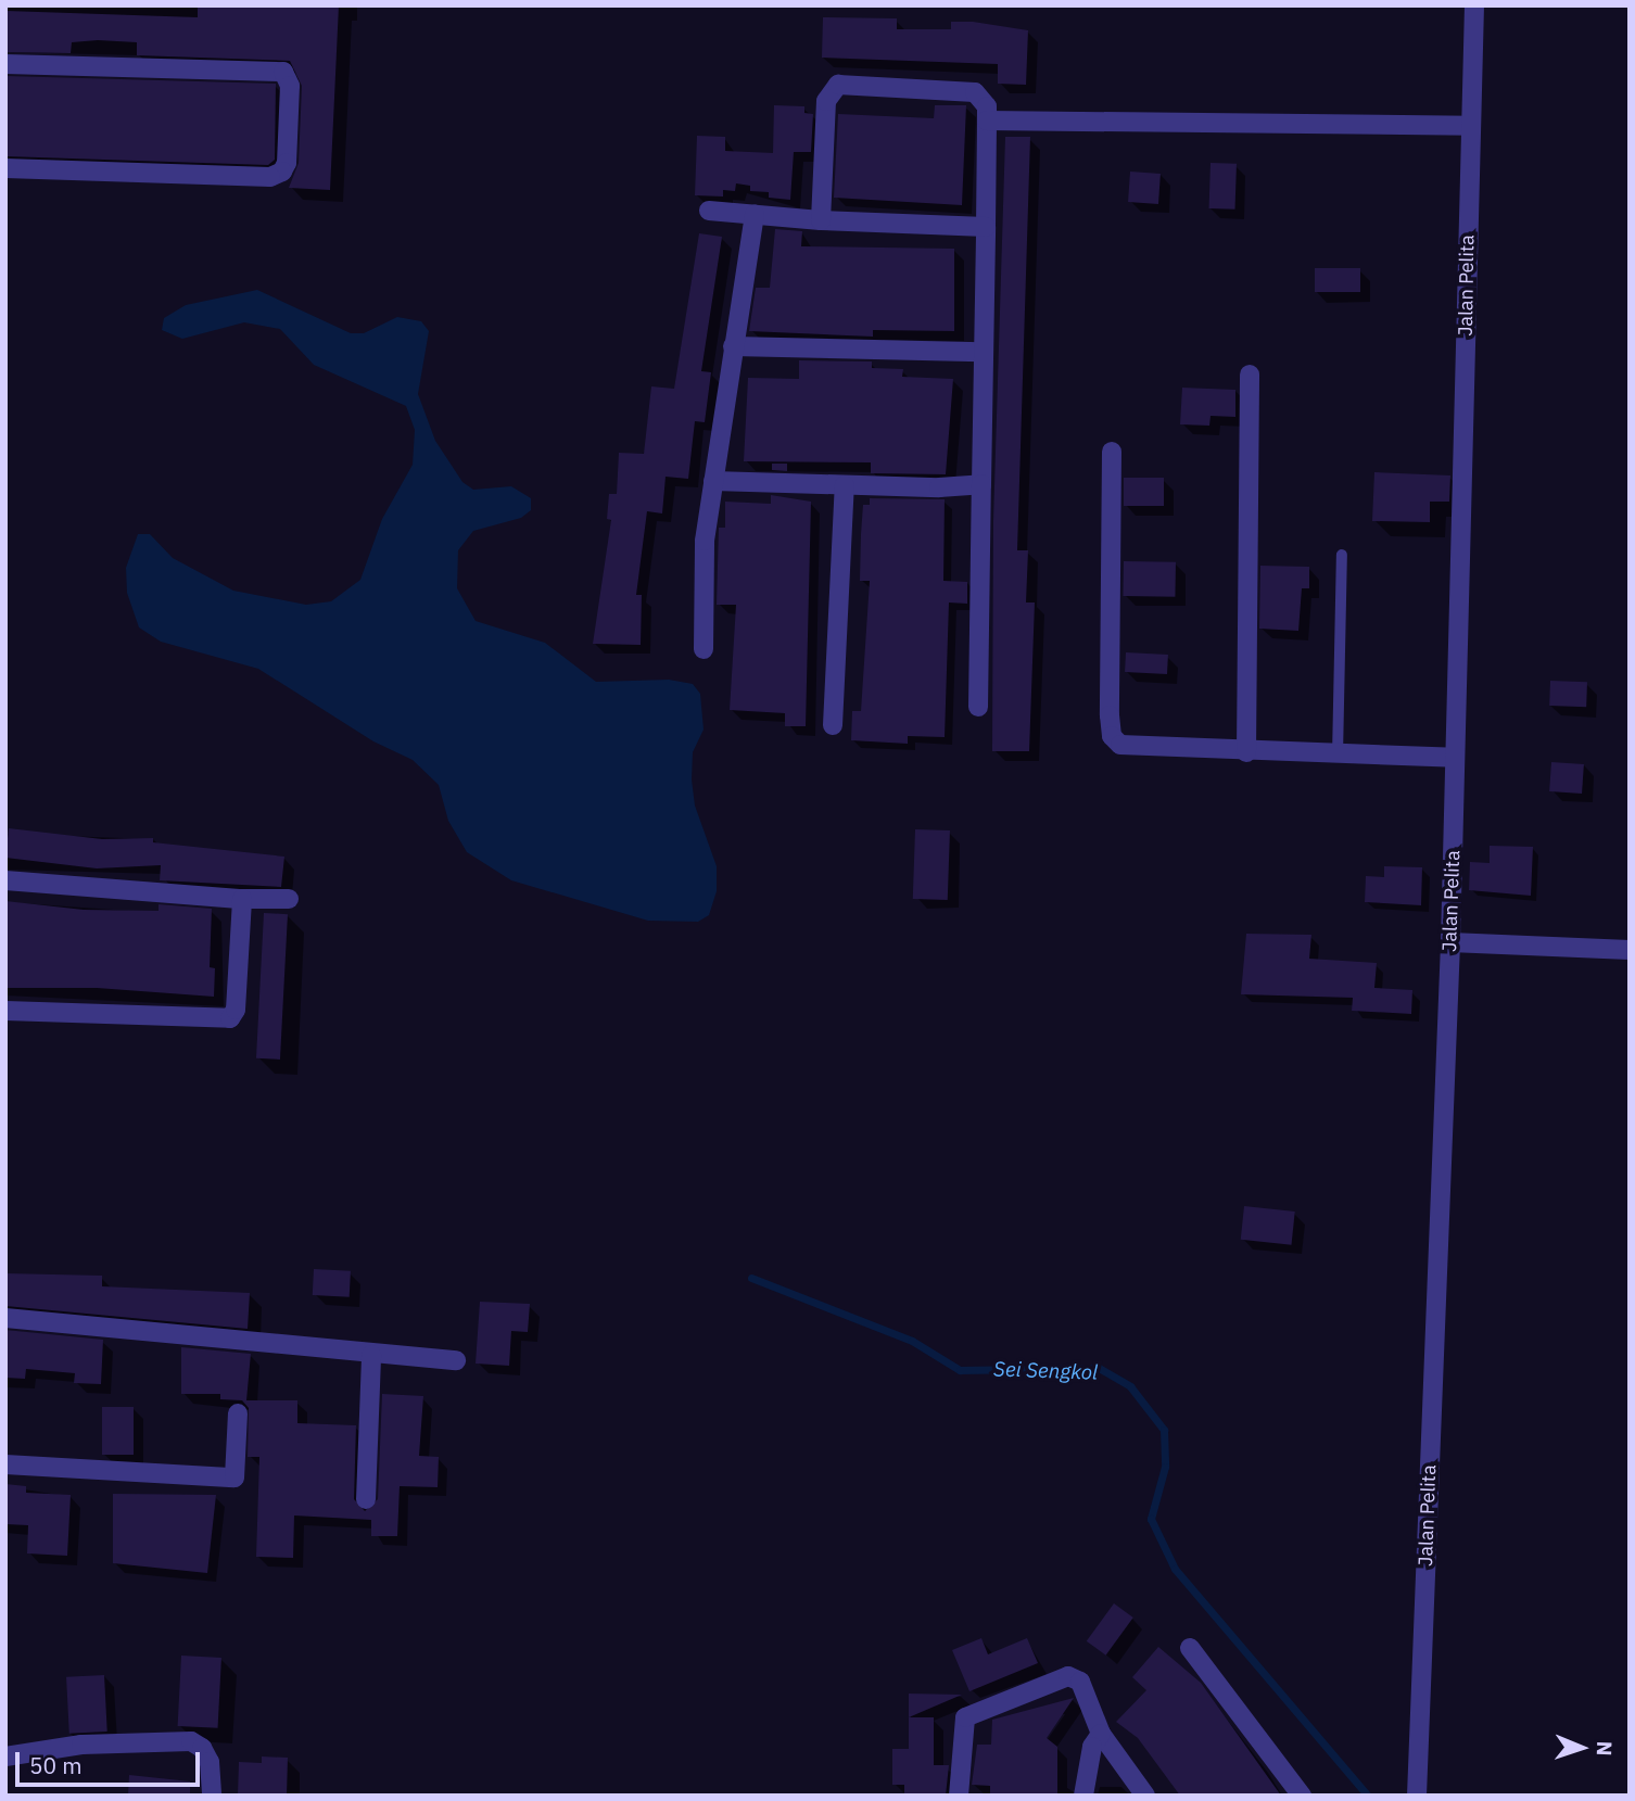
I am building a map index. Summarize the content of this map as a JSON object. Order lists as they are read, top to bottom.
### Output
{
  "streets": {
    "street": ["Jalan Pelita"]
  },
  "water": ["Sei Sengkol"],
  "scale_bar": "50 m",
  "north": "right"
}
